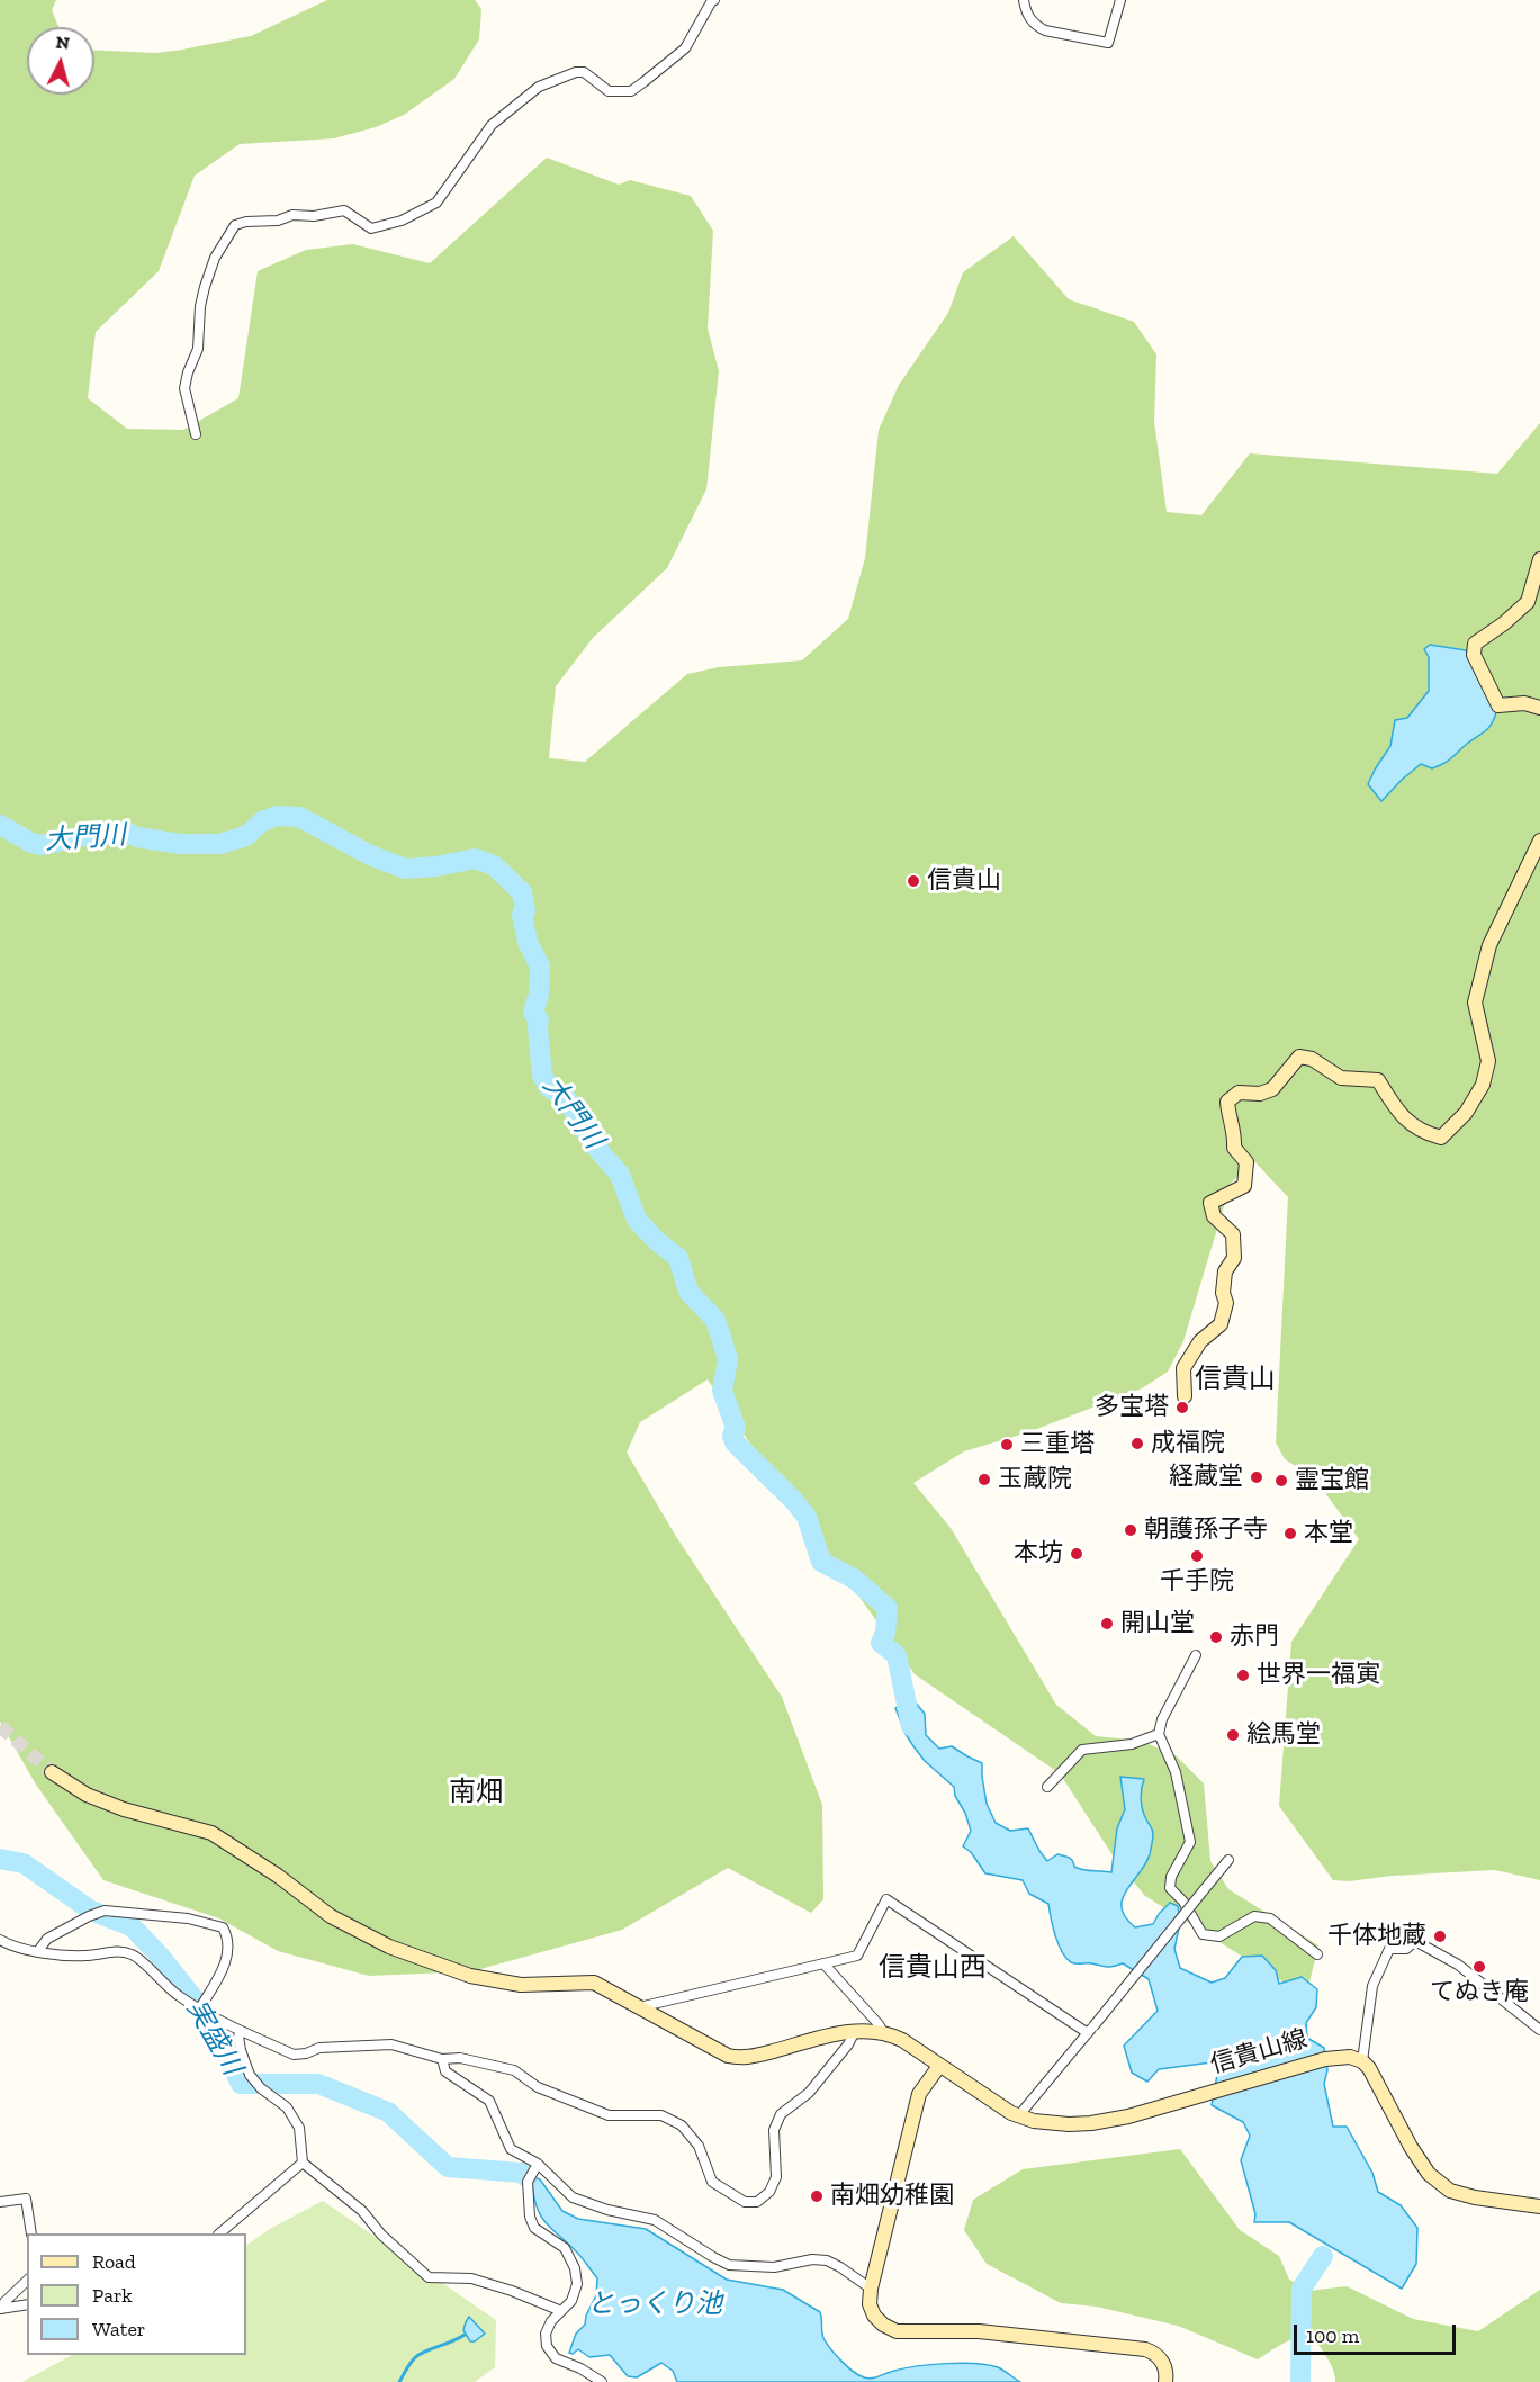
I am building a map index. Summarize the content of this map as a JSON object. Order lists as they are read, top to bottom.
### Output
{
  "streets": {
    "main road": ["信貴山線"]
  },
  "districts": ["信貴山", "南畑", "信貴山西"],
  "water": ["大門川", "実盛川", "とっくり池"],
  "places": [
    "信貴山",
    "多宝塔",
    "成福院",
    "三重塔",
    "経蔵堂",
    "玉蔵院",
    "霊宝館",
    "朝護孫子寺",
    "本堂",
    "本坊",
    "千手院",
    "開山堂",
    "赤門",
    "世界一福寅",
    "絵馬堂",
    "千体地蔵",
    "てぬき庵",
    "南畑幼稚園"
  ],
  "legend": ["Road", "Park", "Water"],
  "scale_bar": "100 m",
  "north": "top"
}
